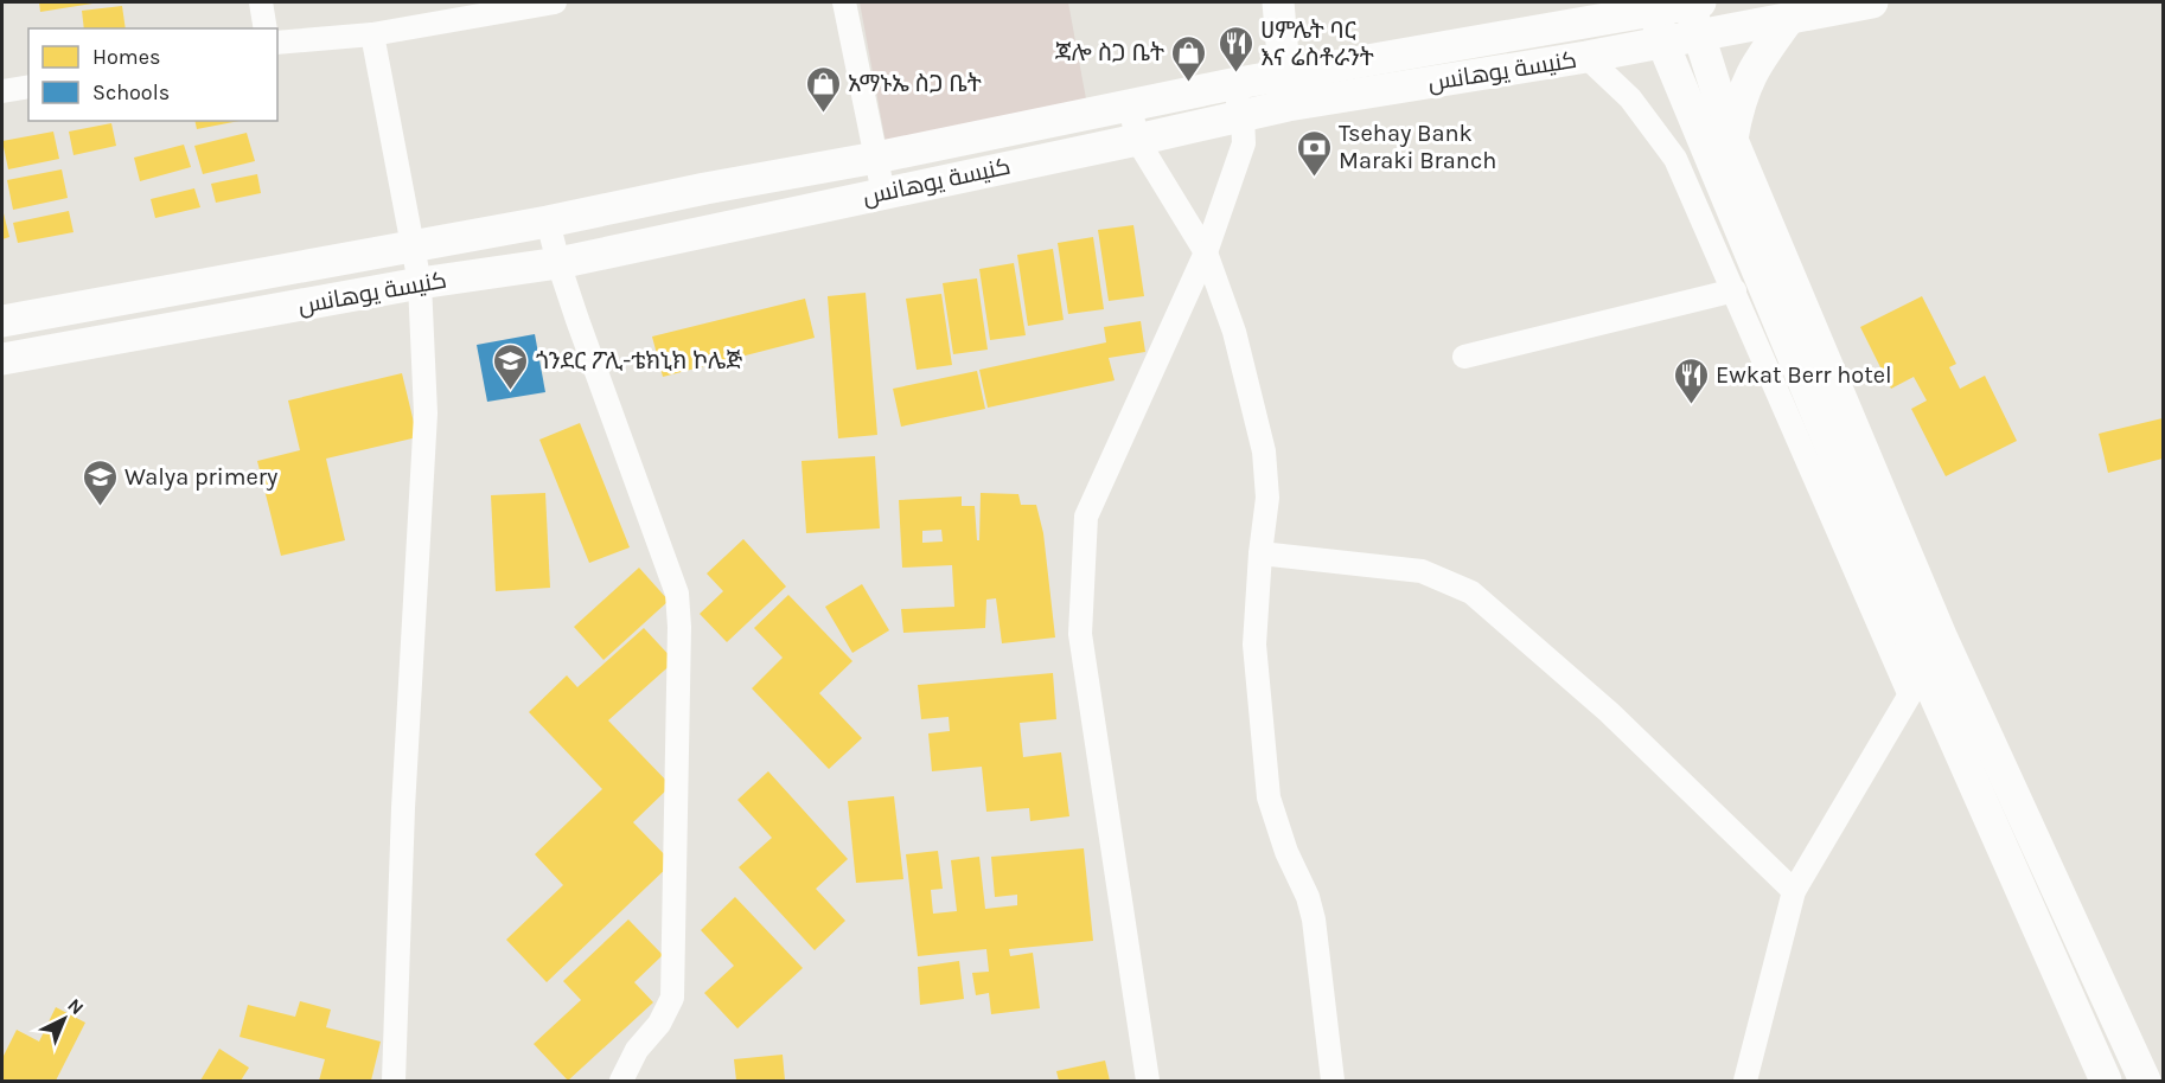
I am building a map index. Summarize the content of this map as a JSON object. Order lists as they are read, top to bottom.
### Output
{
  "streets": {
    "street": ["كنيسة يوهانس"]
  },
  "places": {
    "restaurant": ["ሀምሌት ባር እና ሬስቶራንት", "Ewkat Berr hotel"],
    "shop": ["ጃሎ ስጋ ቤት", "አማኑኤ ስጋ ቤት"],
    "bank": ["Tsehay Bank Maraki Branch"],
    "school or university": ["ጎንደር ፖሊ-ቴክኒክ ኮሌጅ", "Walya primery"]
  },
  "legend": ["Homes", "Schools"],
  "north": "top right"
}
